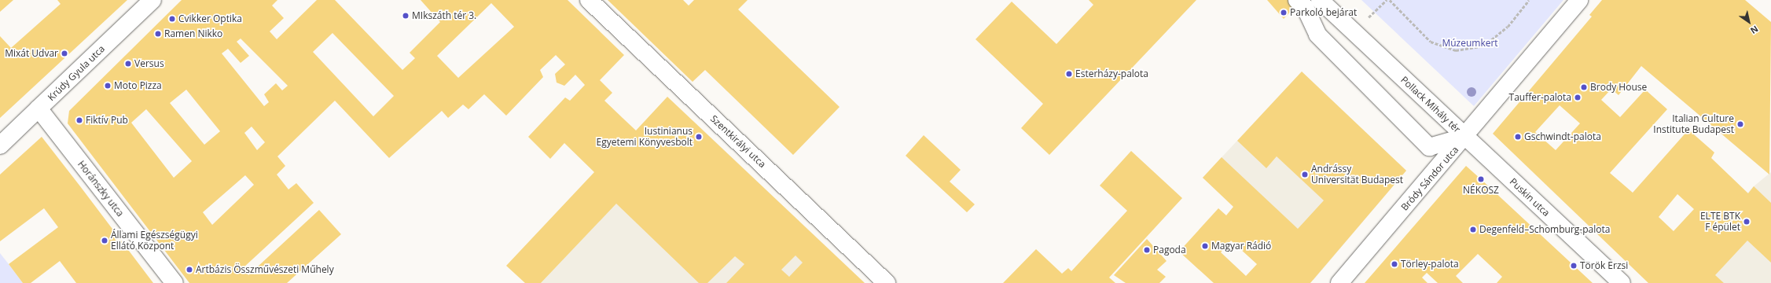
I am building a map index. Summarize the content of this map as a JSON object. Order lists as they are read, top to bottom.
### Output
{
  "streets": {
    "street": [
      "Krúdy Gyula utca",
      "Pollack Mihály tér",
      "Szentkirályi utca",
      "Bródy Sándor utca",
      "Horánszky utca",
      "Puskin utca"
    ]
  },
  "crossings": [
    ["Krúdy Gyula utca", "Horánszky utca"],
    ["Pollack Mihály tér", "Bródy Sándor utca"],
    ["Pollack Mihály tér", "Puskin utca"],
    ["Bródy Sándor utca", "Puskin utca"]
  ],
  "parks": ["Múzeumkert"],
  "places": [
    "Parkoló bejárat",
    "MIkszáth tér 3.",
    "Cvikker Optika",
    "Ramen Nikko",
    "Mixát Udvar",
    "Versus",
    "Esterházy-palota",
    "Moto Pizza",
    "Brody House",
    "Tauffer-palota",
    "Fiktív Pub",
    "Italian Culture Institute Budapest",
    "Iustinianus Egyetemi Könyvesbolt",
    "Gschwindt-palota",
    "Andrássy Universität Budapest",
    "NÉKOSZ",
    "ELTE BTK F épület",
    "Degenfeld–Schomburg-palota",
    "Állami Egészségügyi Ellátó Központ",
    "Magyar Rádió",
    "Pagoda",
    "Törley-palota",
    "Török Erzsi",
    "Artbázis Összművészeti Műhely"
  ],
  "north": "bottom right"
}
